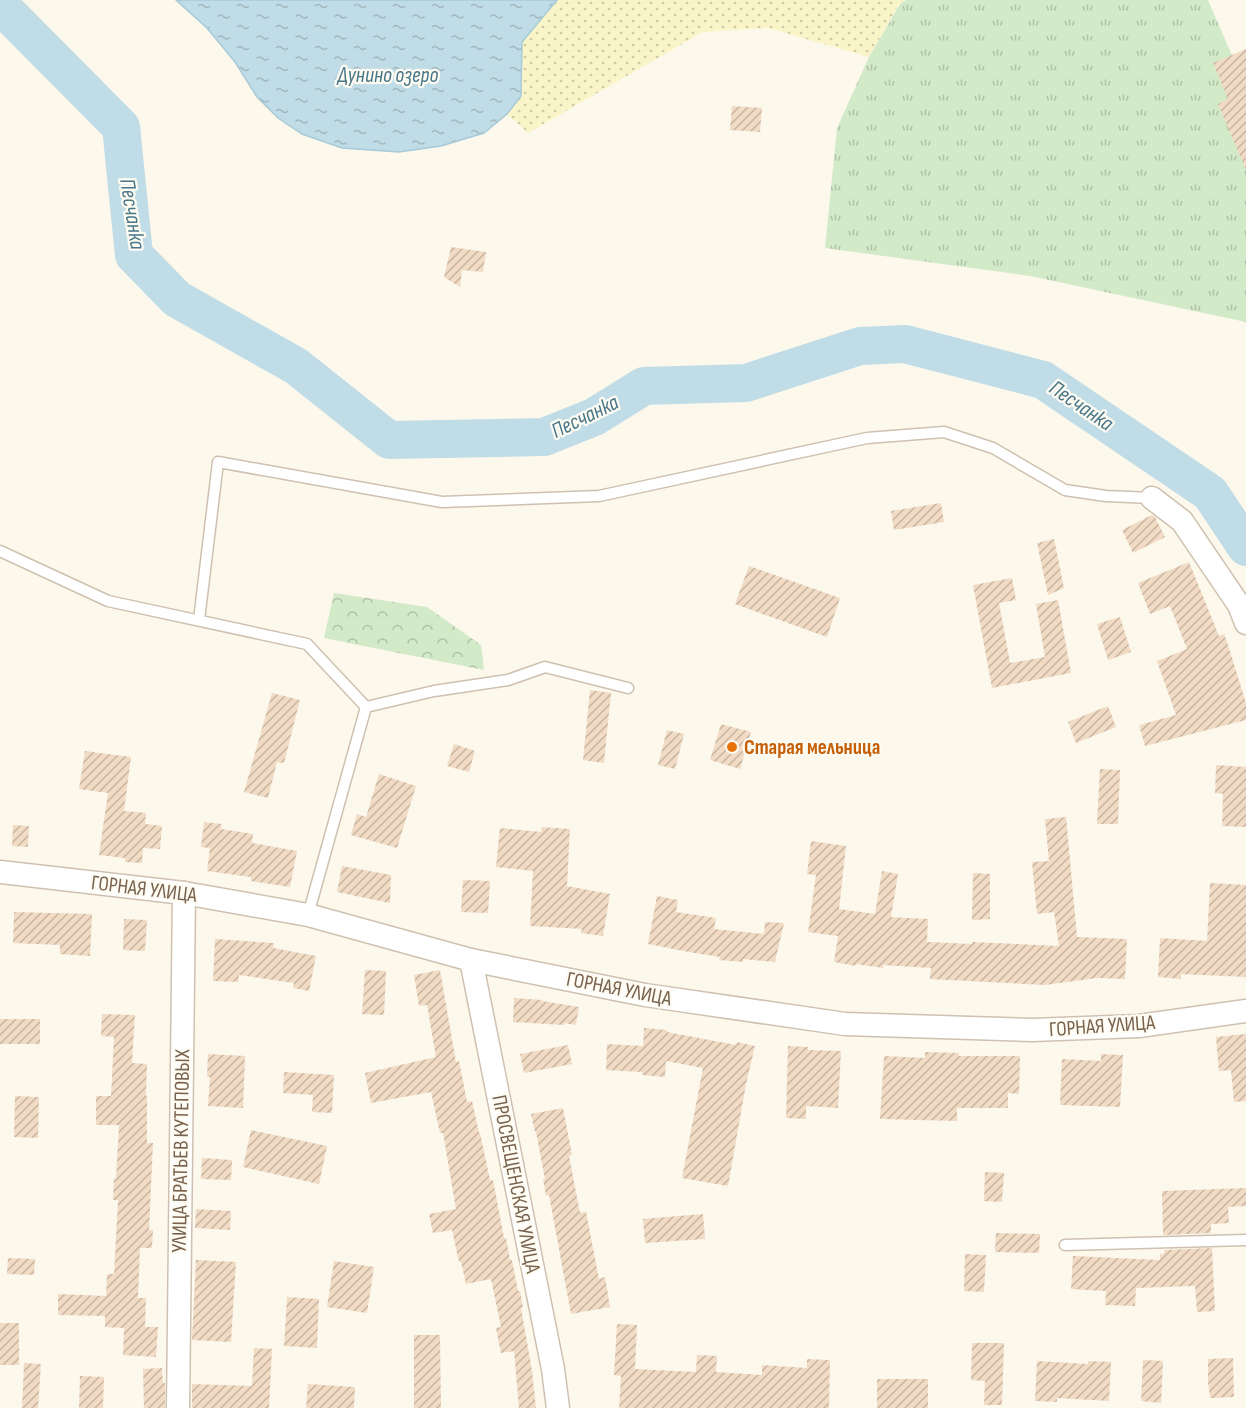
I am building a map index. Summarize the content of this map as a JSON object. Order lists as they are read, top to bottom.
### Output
{
  "streets": {
    "street": ["ГОРНАЯ УЛИЦА", "УЛИЦА БРАТЬЕВ КУТЕПОВЫХ", "ПРОСВЕЩЕНСКАЯ УЛИЦА"]
  },
  "crossings": [
    ["ГОРНАЯ УЛИЦА", "УЛИЦА БРАТЬЕВ КУТЕПОВЫХ"],
    ["ГОРНАЯ УЛИЦА", "ПРОСВЕЩЕНСКАЯ УЛИЦА"]
  ],
  "water": ["Дунино озеро", "Песчанка"],
  "places": ["Старая мельница"]
}
